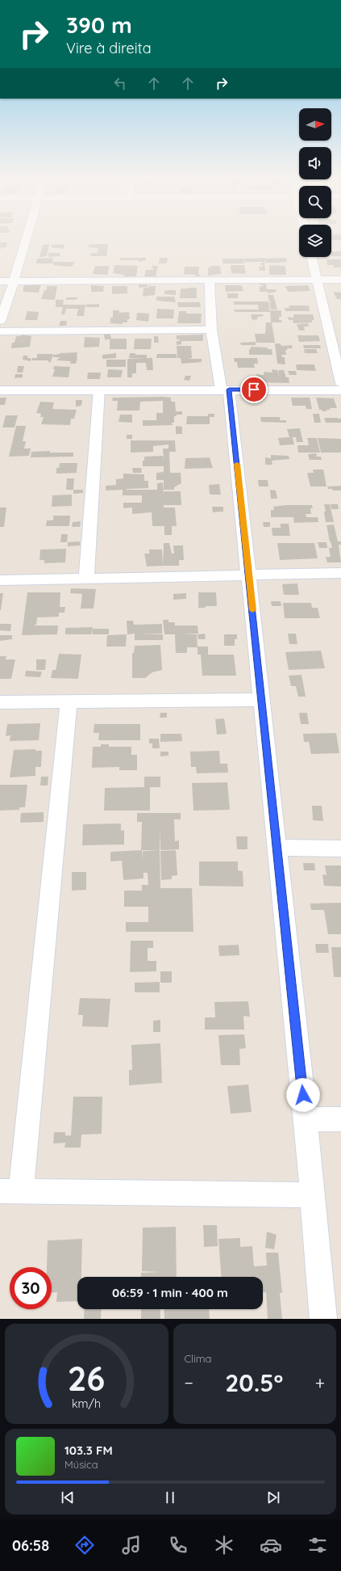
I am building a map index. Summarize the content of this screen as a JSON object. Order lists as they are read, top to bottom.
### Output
{
  "north": "right",
  "page": {
    "turn": ["390 m", "Vire à direita"],
    "limit": "30",
    "trip": "06:59 · 1 min · 400 m",
    "tile": "Clima",
    "heat": ["−", "20.5°", "+"],
    "song": ["103.3 FM", "Música"],
    "tabs": "06:58",
    "gauge": ["26", "km/h"]
  }
}
